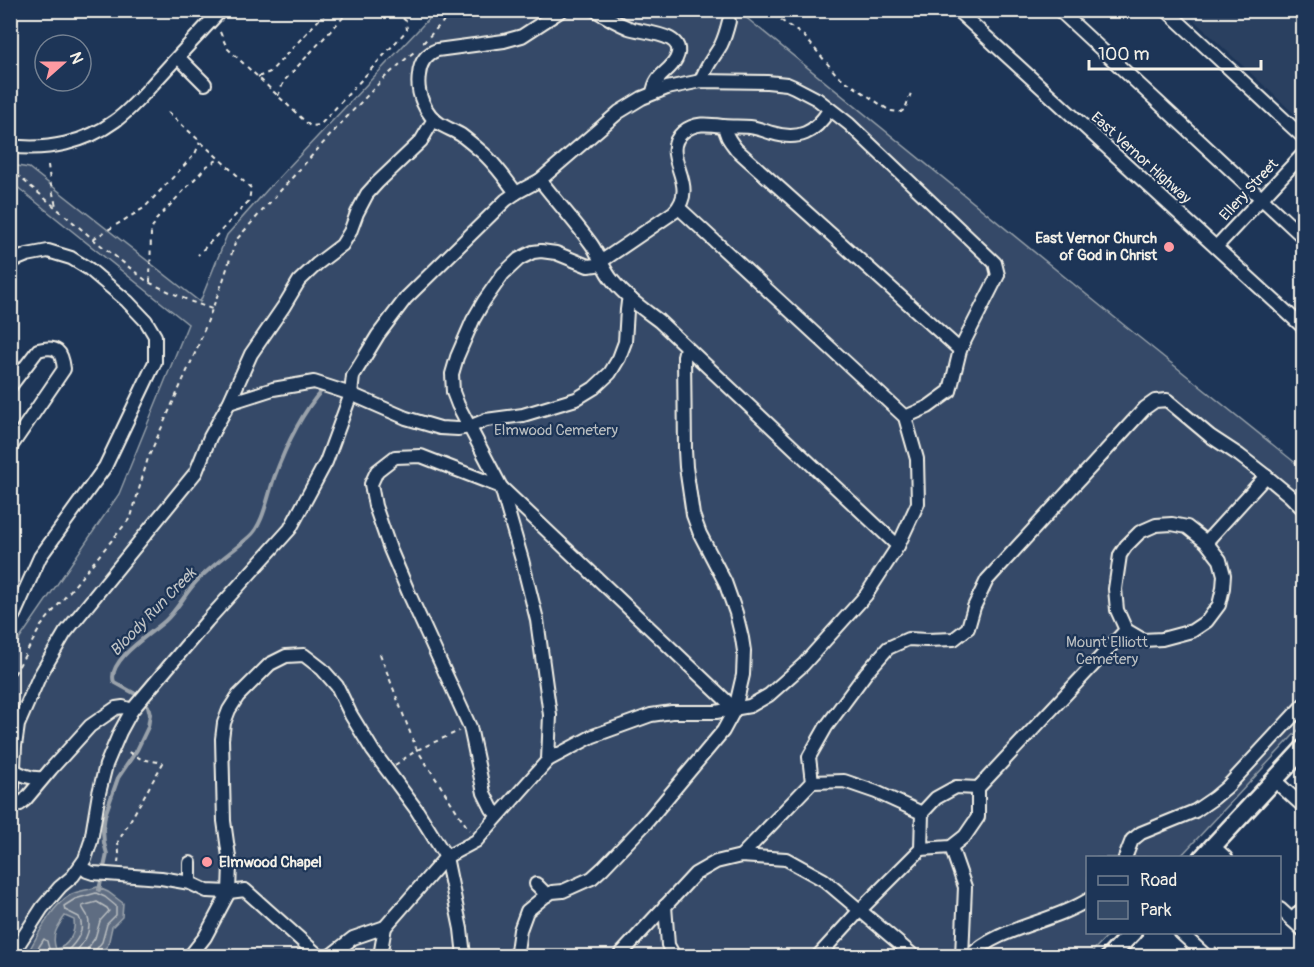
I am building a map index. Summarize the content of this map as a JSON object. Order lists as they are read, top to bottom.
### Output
{
  "streets": {
    "street": ["East Vernor Highway", "Ellery Street"]
  },
  "crossings": [
    ["East Vernor Highway", "Ellery Street"]
  ],
  "water": ["Bloody Run Creek"],
  "parks": ["Elmwood Cemetery", "Mount Elliott Cemetery"],
  "places": ["East Vernor Church of God in Christ", "Elmwood Chapel"],
  "legend": ["Road", "Park"],
  "scale_bar": "100 m",
  "north": "right"
}
